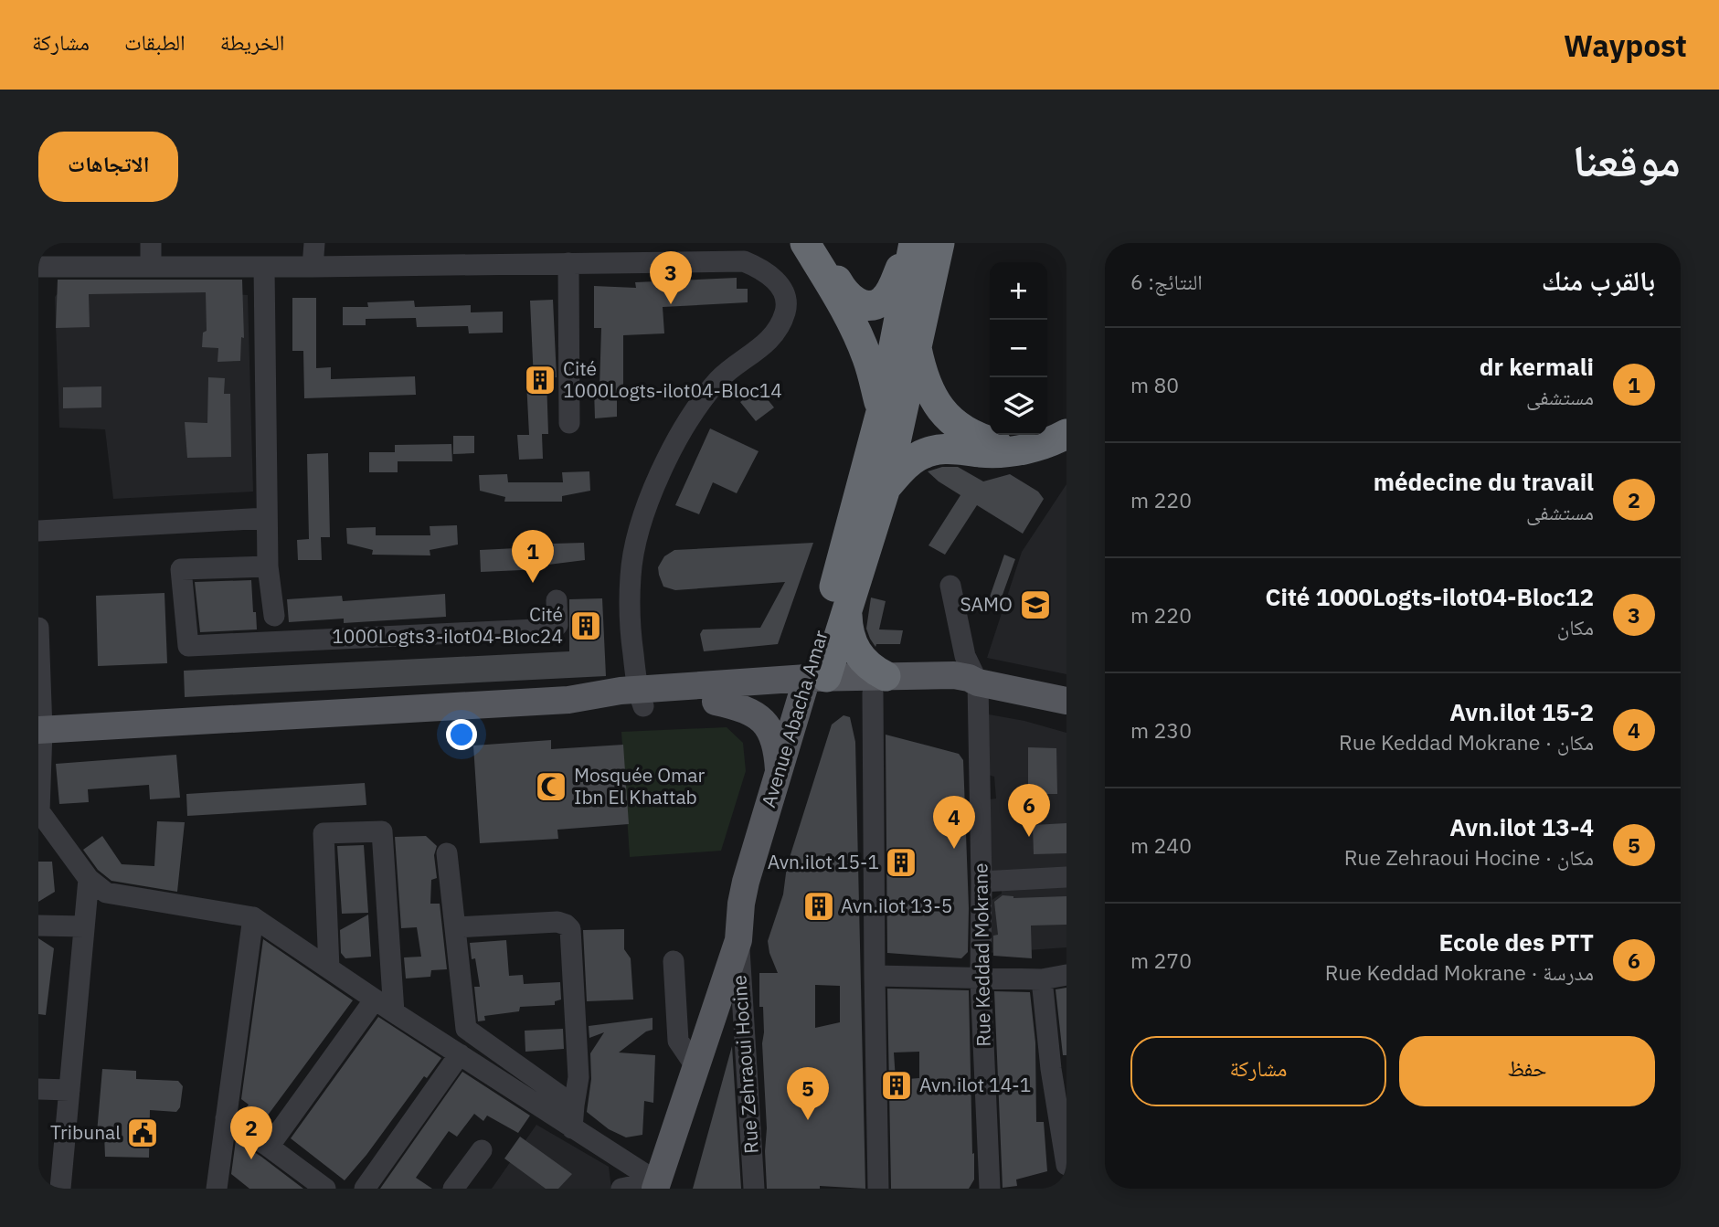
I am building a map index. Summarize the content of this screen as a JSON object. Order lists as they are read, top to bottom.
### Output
{
  "streets": {
    "highway": ["Avenue Abacha Amar"],
    "street": ["Rue Keddad Mokrane", "Rue Zehraoui Hocine"]
  },
  "crossings": [
    ["Avenue Abacha Amar", "Rue Zehraoui Hocine"]
  ],
  "places": {
    "building": [
      "Cité 1000Logts-ilot04-Bloc14",
      "Cité 1000Logts3-ilot04-Bloc24",
      "Avn.ilot 15-1",
      "Avn.ilot 13-5",
      "Avn.ilot 14-1"
    ],
    "school or university": ["SAMO"],
    "mosque": ["Mosquée Omar Ibn El Khattab"],
    "public building": ["Tribunal"]
  },
  "page": {
    "header": "Waypost",
    "nav": ["الخريطة", "الطبقات", "مشاركة"],
    "title": "موقعنا",
    "buttons": [
      "الاتجاهات",
      ["حفظ", "مشاركة"]
    ],
    "heading": ["بالقرب منك", "النتائج: 6"],
    "pins": [
      "3",
      "1",
      "6",
      "4",
      "5",
      "2"
    ],
    "map_buttons": ["+", "−"],
    "list": [
      {
        "mark": "1",
        "name": "dr kermali",
        "note": "مستشفى",
        "value": "80 m"
      },
      {
        "mark": "2",
        "name": "médecine du travail",
        "note": "مستشفى",
        "value": "220 m"
      },
      {
        "mark": "3",
        "name": "Cité 1000Logts-ilot04-Bloc12",
        "note": "مكان",
        "value": "220 m"
      },
      {
        "mark": "4",
        "name": "Avn.ilot 15-2",
        "note": "مكان · Rue Keddad Mokrane",
        "value": "230 m"
      },
      {
        "mark": "5",
        "name": "Avn.ilot 13-4",
        "note": "مكان · Rue Zehraoui Hocine",
        "value": "240 m"
      },
      {
        "mark": "6",
        "name": "Ecole des PTT",
        "note": "مدرسة · Rue Keddad Mokrane",
        "value": "270 m"
      }
    ]
  }
}
